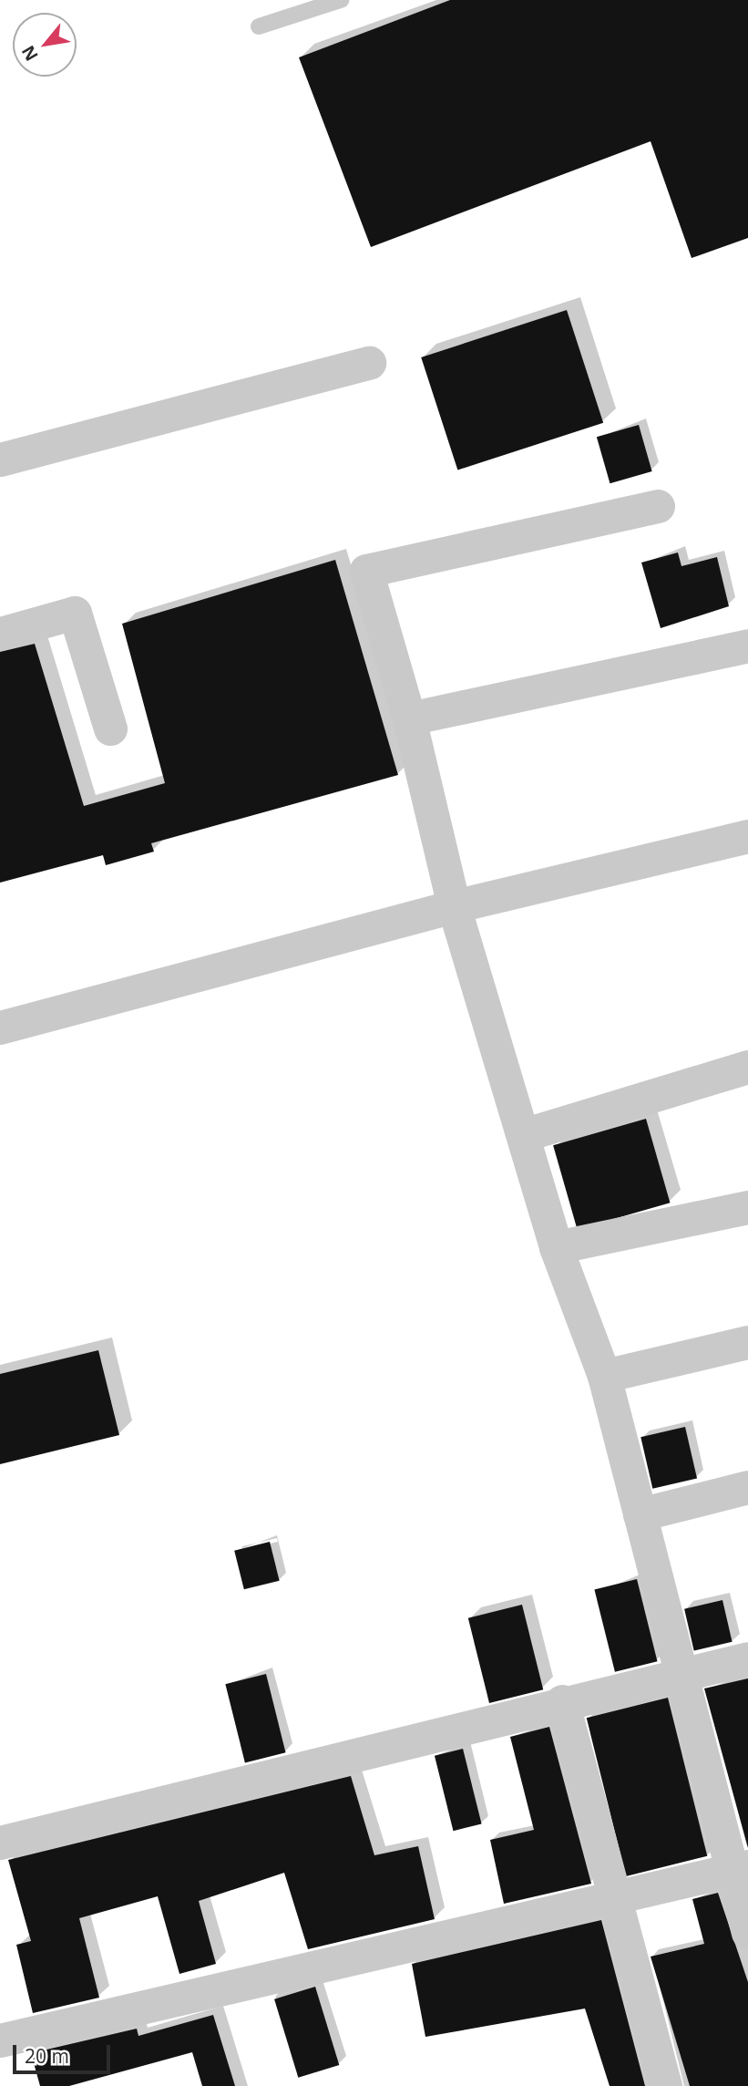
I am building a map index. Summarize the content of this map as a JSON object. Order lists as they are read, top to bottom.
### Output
{
  "scale_bar": "20 m",
  "north": "bottom left"
}
